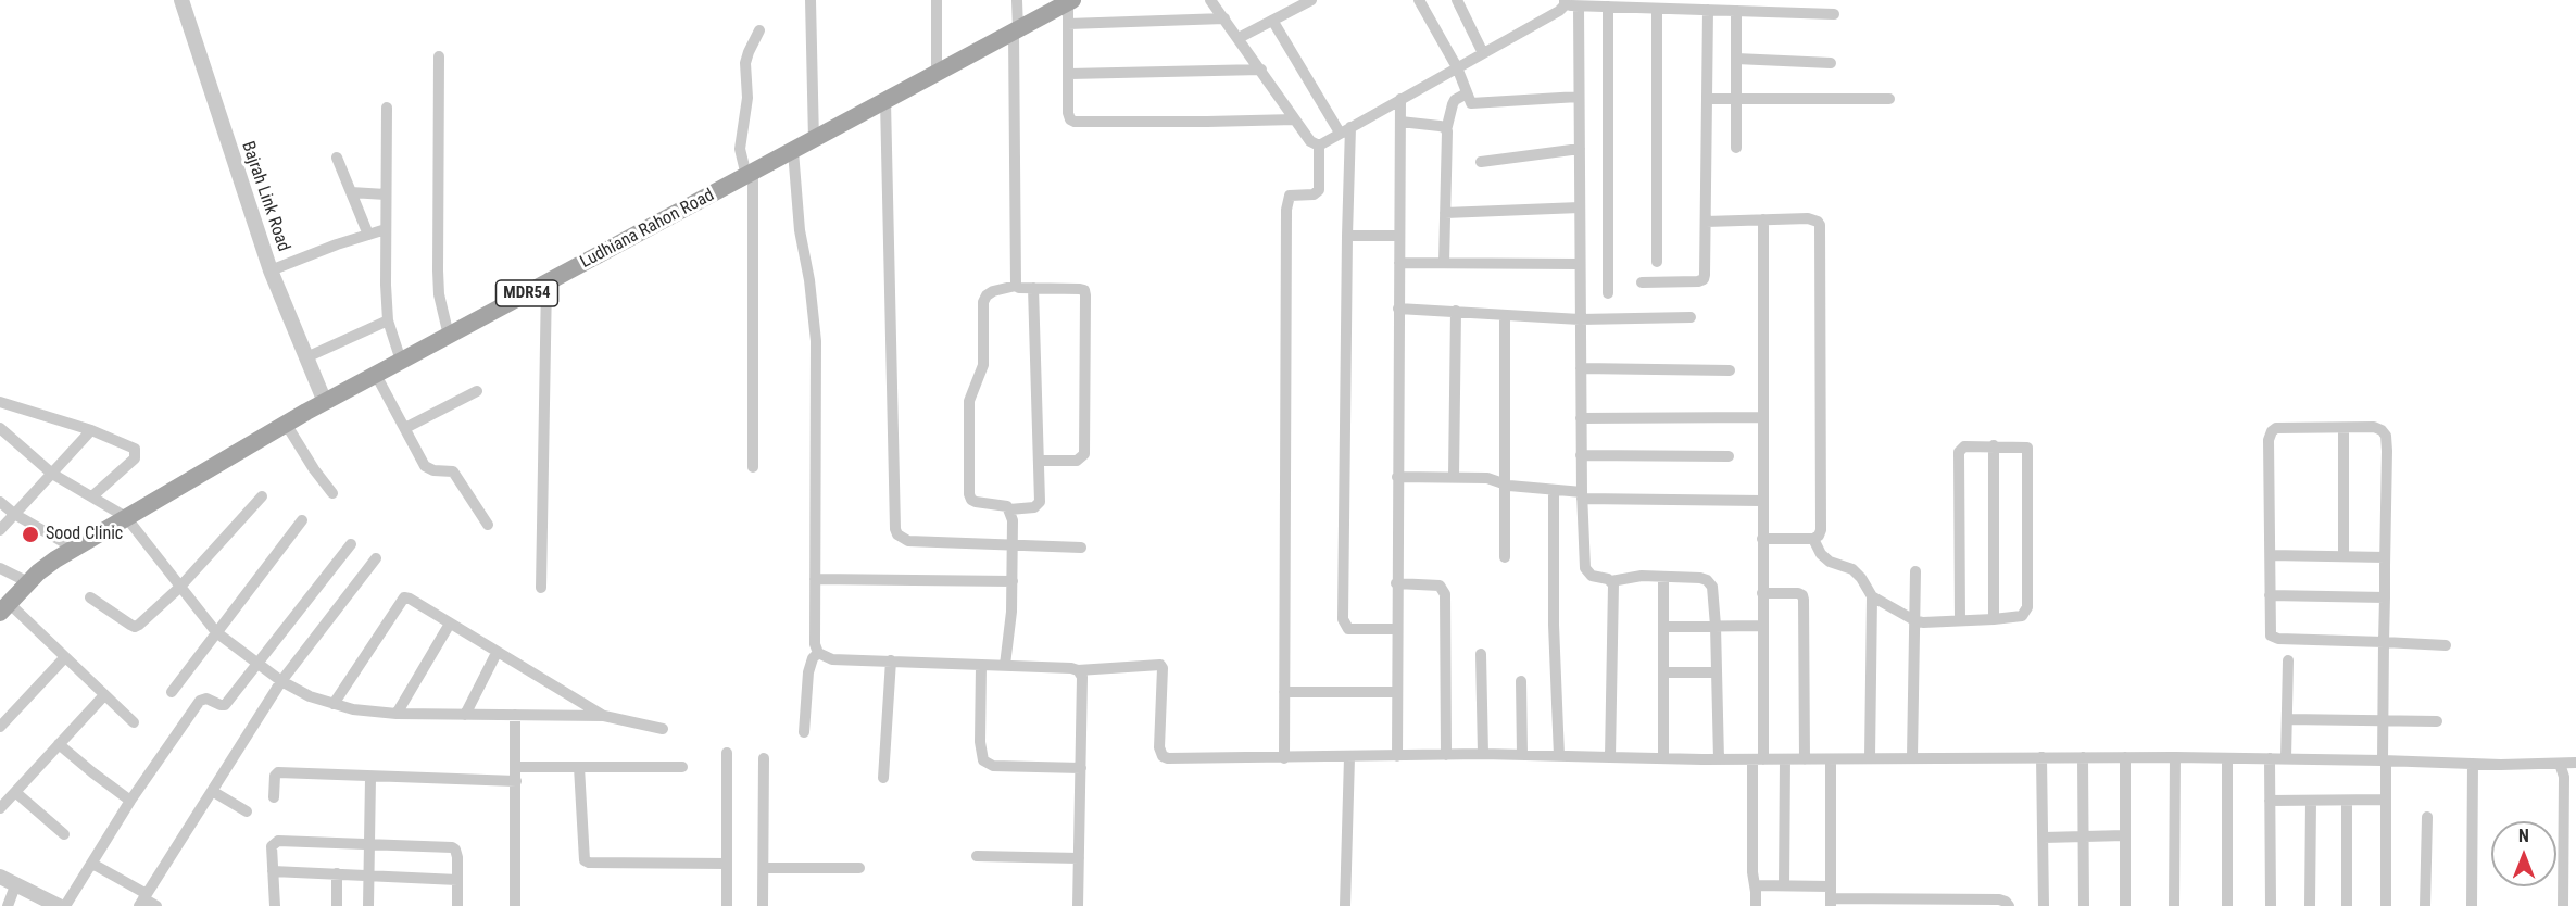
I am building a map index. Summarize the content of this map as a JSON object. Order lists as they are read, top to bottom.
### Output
{
  "streets": {
    "main road": ["Ludhiana Rahon Road", "MDR54"],
    "street": ["Bajrah Link Road"]
  },
  "crossings": [
    ["Bajrah Link Road", "Ludhiana Rahon Road"]
  ],
  "places": ["Sood Clinic"],
  "north": "top"
}
